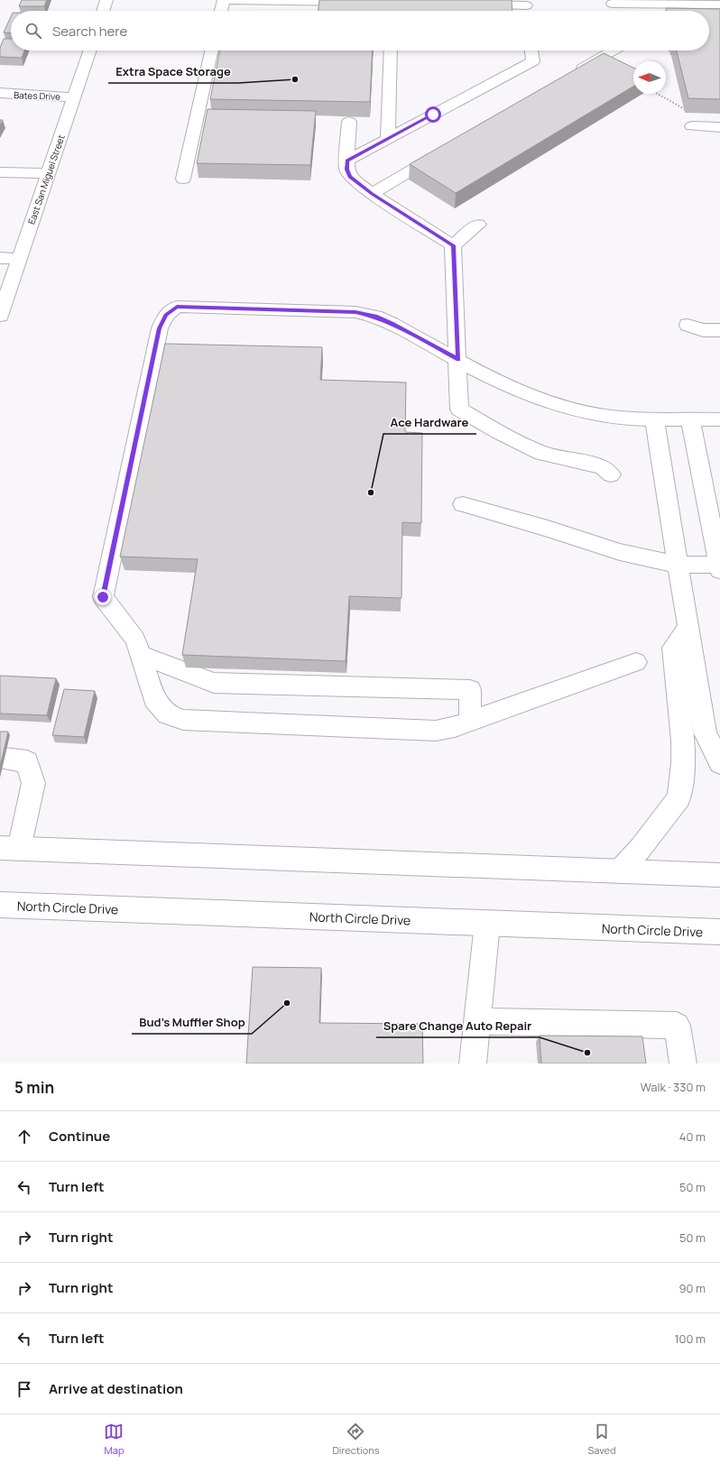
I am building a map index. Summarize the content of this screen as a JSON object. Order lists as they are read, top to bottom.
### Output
{
  "streets": {
    "main road": ["Bates Drive", "East San Miguel Street", "North Circle Drive"]
  },
  "crossings": [
    ["Bates Drive", "East San Miguel Street"]
  ],
  "places": [
    "Extra Space Storage",
    "Ace Hardware",
    "Bud's Muffler Shop",
    "Spare Change Auto Repair"
  ],
  "north": "left",
  "page": {
    "search": "Search here",
    "heading": ["5 min", "Walk · 330 m"],
    "list": [
      ["Continue", "40 m"],
      ["Turn left", "50 m"],
      ["Turn right", "50 m"],
      ["Turn right", "90 m"],
      ["Turn left", "100 m"],
      "Arrive at destination"
    ],
    "nav": ["Map", "Directions", "Saved"]
  }
}
